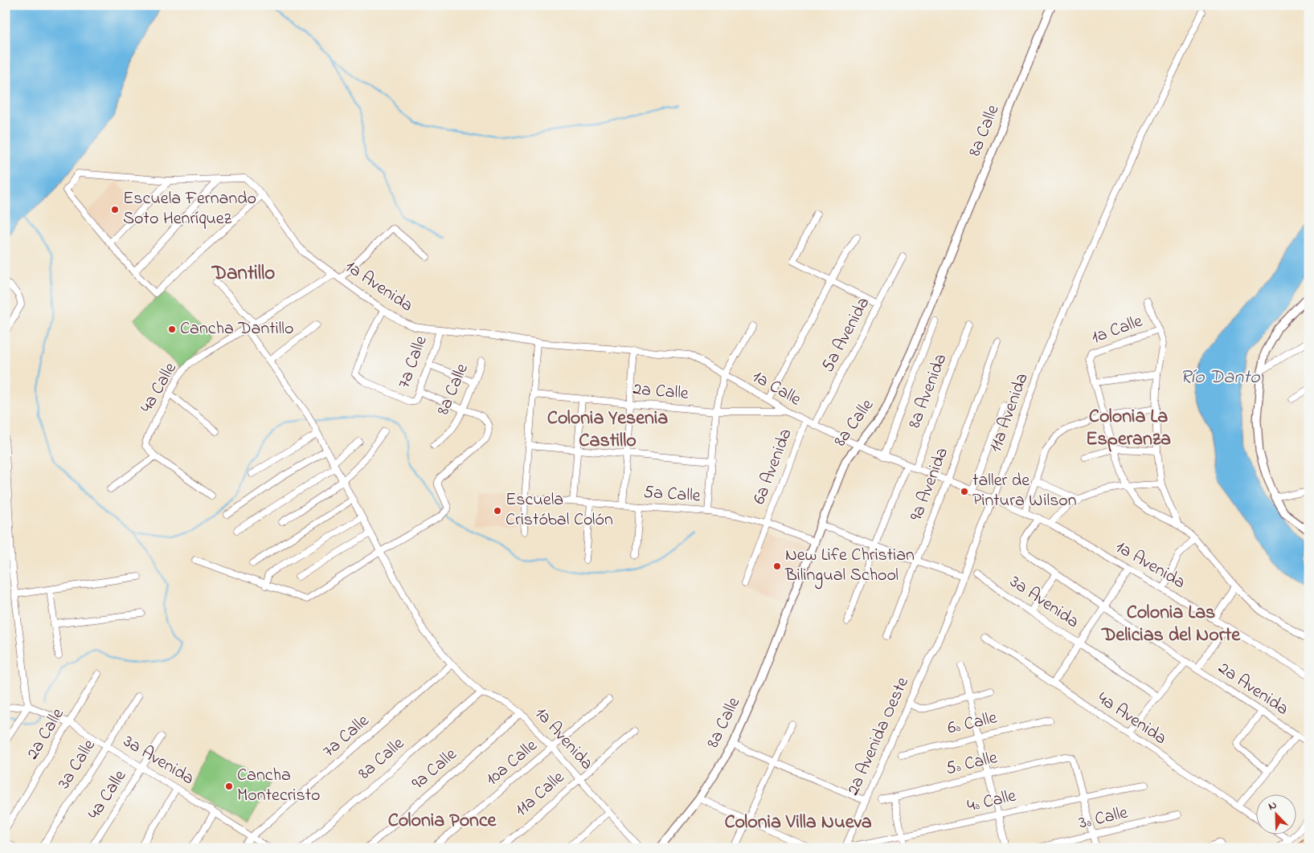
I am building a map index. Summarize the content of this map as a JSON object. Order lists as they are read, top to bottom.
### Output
{
  "streets": {
    "street": [
      "8a Calle",
      "1a Avenida",
      "1a Calle",
      "5a Avenida",
      "7a Calle",
      "4a Calle",
      "8a Avenida",
      "2a Calle",
      "11a Avenida",
      "6a Avenida",
      "9a Avenida",
      "5a Calle",
      "3a Avenida",
      "2a Avenida",
      "4a Avenida",
      "6ª Calle",
      "2a Avenida Oeste",
      "10a Calle",
      "5ª Calle",
      "3a Calle",
      "9a Calle",
      "11a Calle",
      "4ª Calle",
      "3ª Calle"
    ]
  },
  "crossings": [
    ["8a Calle", "1a Avenida"],
    ["8a Calle", "1a Calle"],
    ["8a Calle", "5a Calle"],
    ["1a Avenida", "1a Calle"],
    ["1a Avenida", "7a Calle"],
    ["1a Avenida", "4a Calle"],
    ["1a Avenida", "11a Avenida"],
    ["1a Avenida", "2a Avenida"],
    ["1a Avenida", "10a Calle"],
    ["1a Avenida", "9a Calle"],
    ["1a Avenida", "11a Calle"],
    ["1a Calle", "5a Avenida"],
    ["1a Calle", "8a Avenida"],
    ["1a Calle", "2a Calle"],
    ["1a Calle", "11a Avenida"],
    ["1a Calle", "6a Avenida"],
    ["1a Calle", "9a Avenida"],
    ["7a Calle", "3a Avenida"],
    ["4a Calle", "3a Avenida"],
    ["2a Calle", "3a Avenida"],
    ["11a Avenida", "2a Avenida Oeste"],
    ["6a Avenida", "5a Calle"],
    ["3a Avenida", "3a Calle"],
    ["2a Avenida Oeste", "4ª Calle"],
    ["5ª Calle", "4ª Calle"]
  ],
  "districts": [
    "Dantillo",
    "Colonia La Esperanza",
    "Colonia Yesenia Castillo",
    "Colonia Las Delicias del Norte",
    "Colonia Ponce",
    "Colonia Villa Nueva"
  ],
  "water": ["Río Danto"],
  "places": [
    "Escuela Fernando Soto Henríquez",
    "Cancha Dantillo",
    "taller de Pintura Wilson",
    "Escuela Cristóbal Colón",
    "New Life Christian Bilingual School",
    "Cancha Montecristo"
  ],
  "north": "top left"
}
